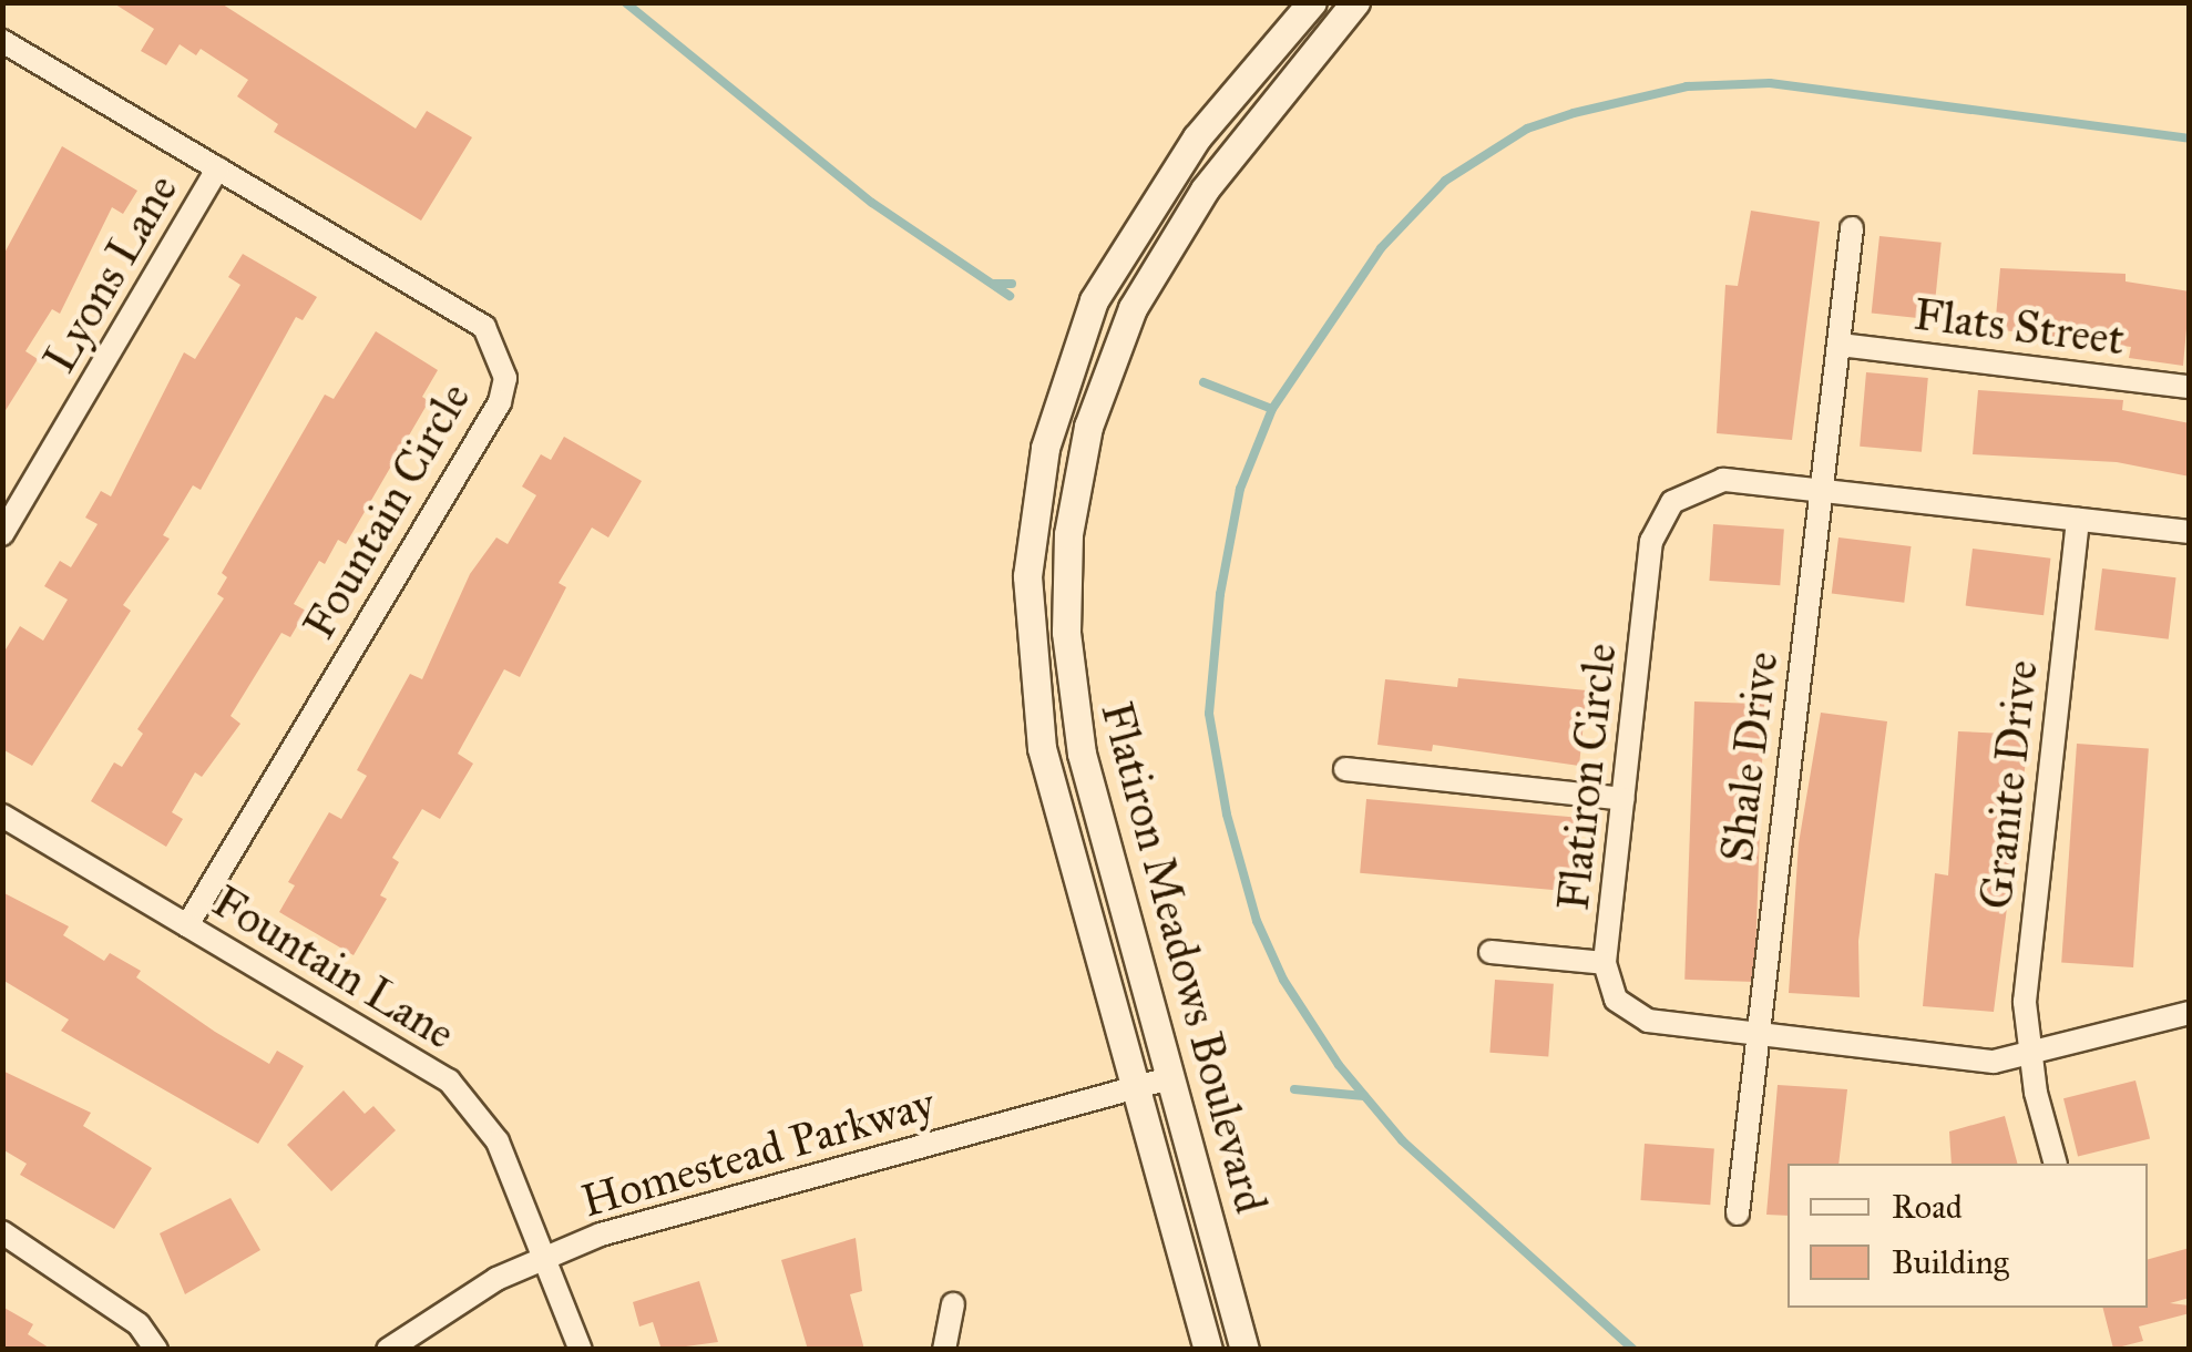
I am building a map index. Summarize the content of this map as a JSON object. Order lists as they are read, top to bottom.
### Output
{
  "streets": {
    "street": [
      "Lyons Lane",
      "Flats Street",
      "Fountain Circle",
      "Shale Drive",
      "Flatiron Circle",
      "Granite Drive",
      "Flatiron Meadows Boulevard",
      "Fountain Lane",
      "Homestead Parkway"
    ]
  },
  "crossings": [
    ["Lyons Lane", "Fountain Circle"],
    ["Flats Street", "Shale Drive"],
    ["Fountain Circle", "Fountain Lane"],
    ["Shale Drive", "Flatiron Circle"],
    ["Flatiron Circle", "Granite Drive"],
    ["Flatiron Meadows Boulevard", "Homestead Parkway"],
    ["Fountain Lane", "Homestead Parkway"]
  ],
  "legend": ["Road", "Building"]
}
